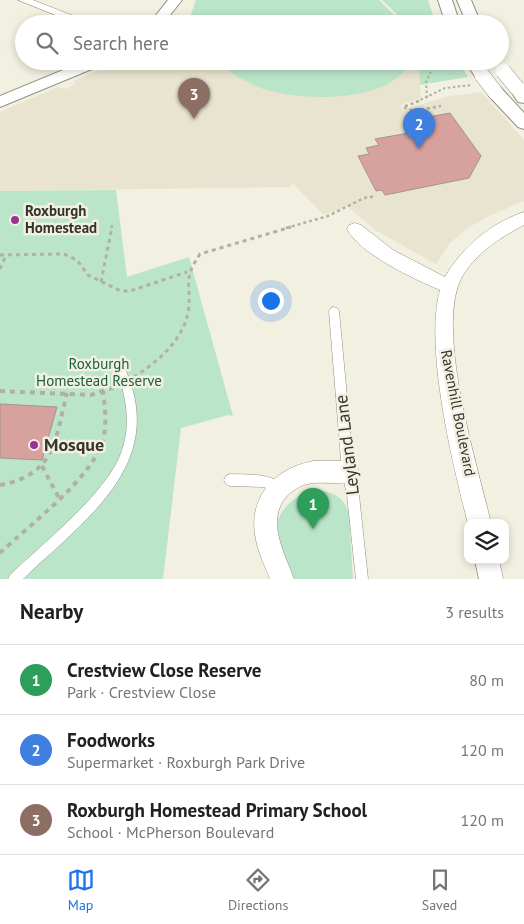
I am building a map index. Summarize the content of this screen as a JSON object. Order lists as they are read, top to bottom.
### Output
{
  "streets": {
    "street": ["Ravenhill Boulevard"],
    "lane": ["Leyland Lane"]
  },
  "parks": ["Roxburgh Homestead Reserve"],
  "places": ["Roxburgh Homestead", "Mosque"],
  "page": {
    "search": "Search here",
    "pins": ["3", "2", "1"],
    "heading": ["Nearby", "3 results"],
    "list": [
      {
        "mark": "1",
        "name": "Crestview Close Reserve",
        "note": "Park · Crestview Close",
        "value": "80 m"
      },
      {
        "mark": "2",
        "name": "Foodworks",
        "note": "Supermarket · Roxburgh Park Drive",
        "value": "120 m"
      },
      {
        "mark": "3",
        "name": "Roxburgh Homestead Primary School",
        "note": "School · McPherson Boulevard",
        "value": "120 m"
      }
    ],
    "nav": ["Map", "Directions", "Saved"]
  }
}
